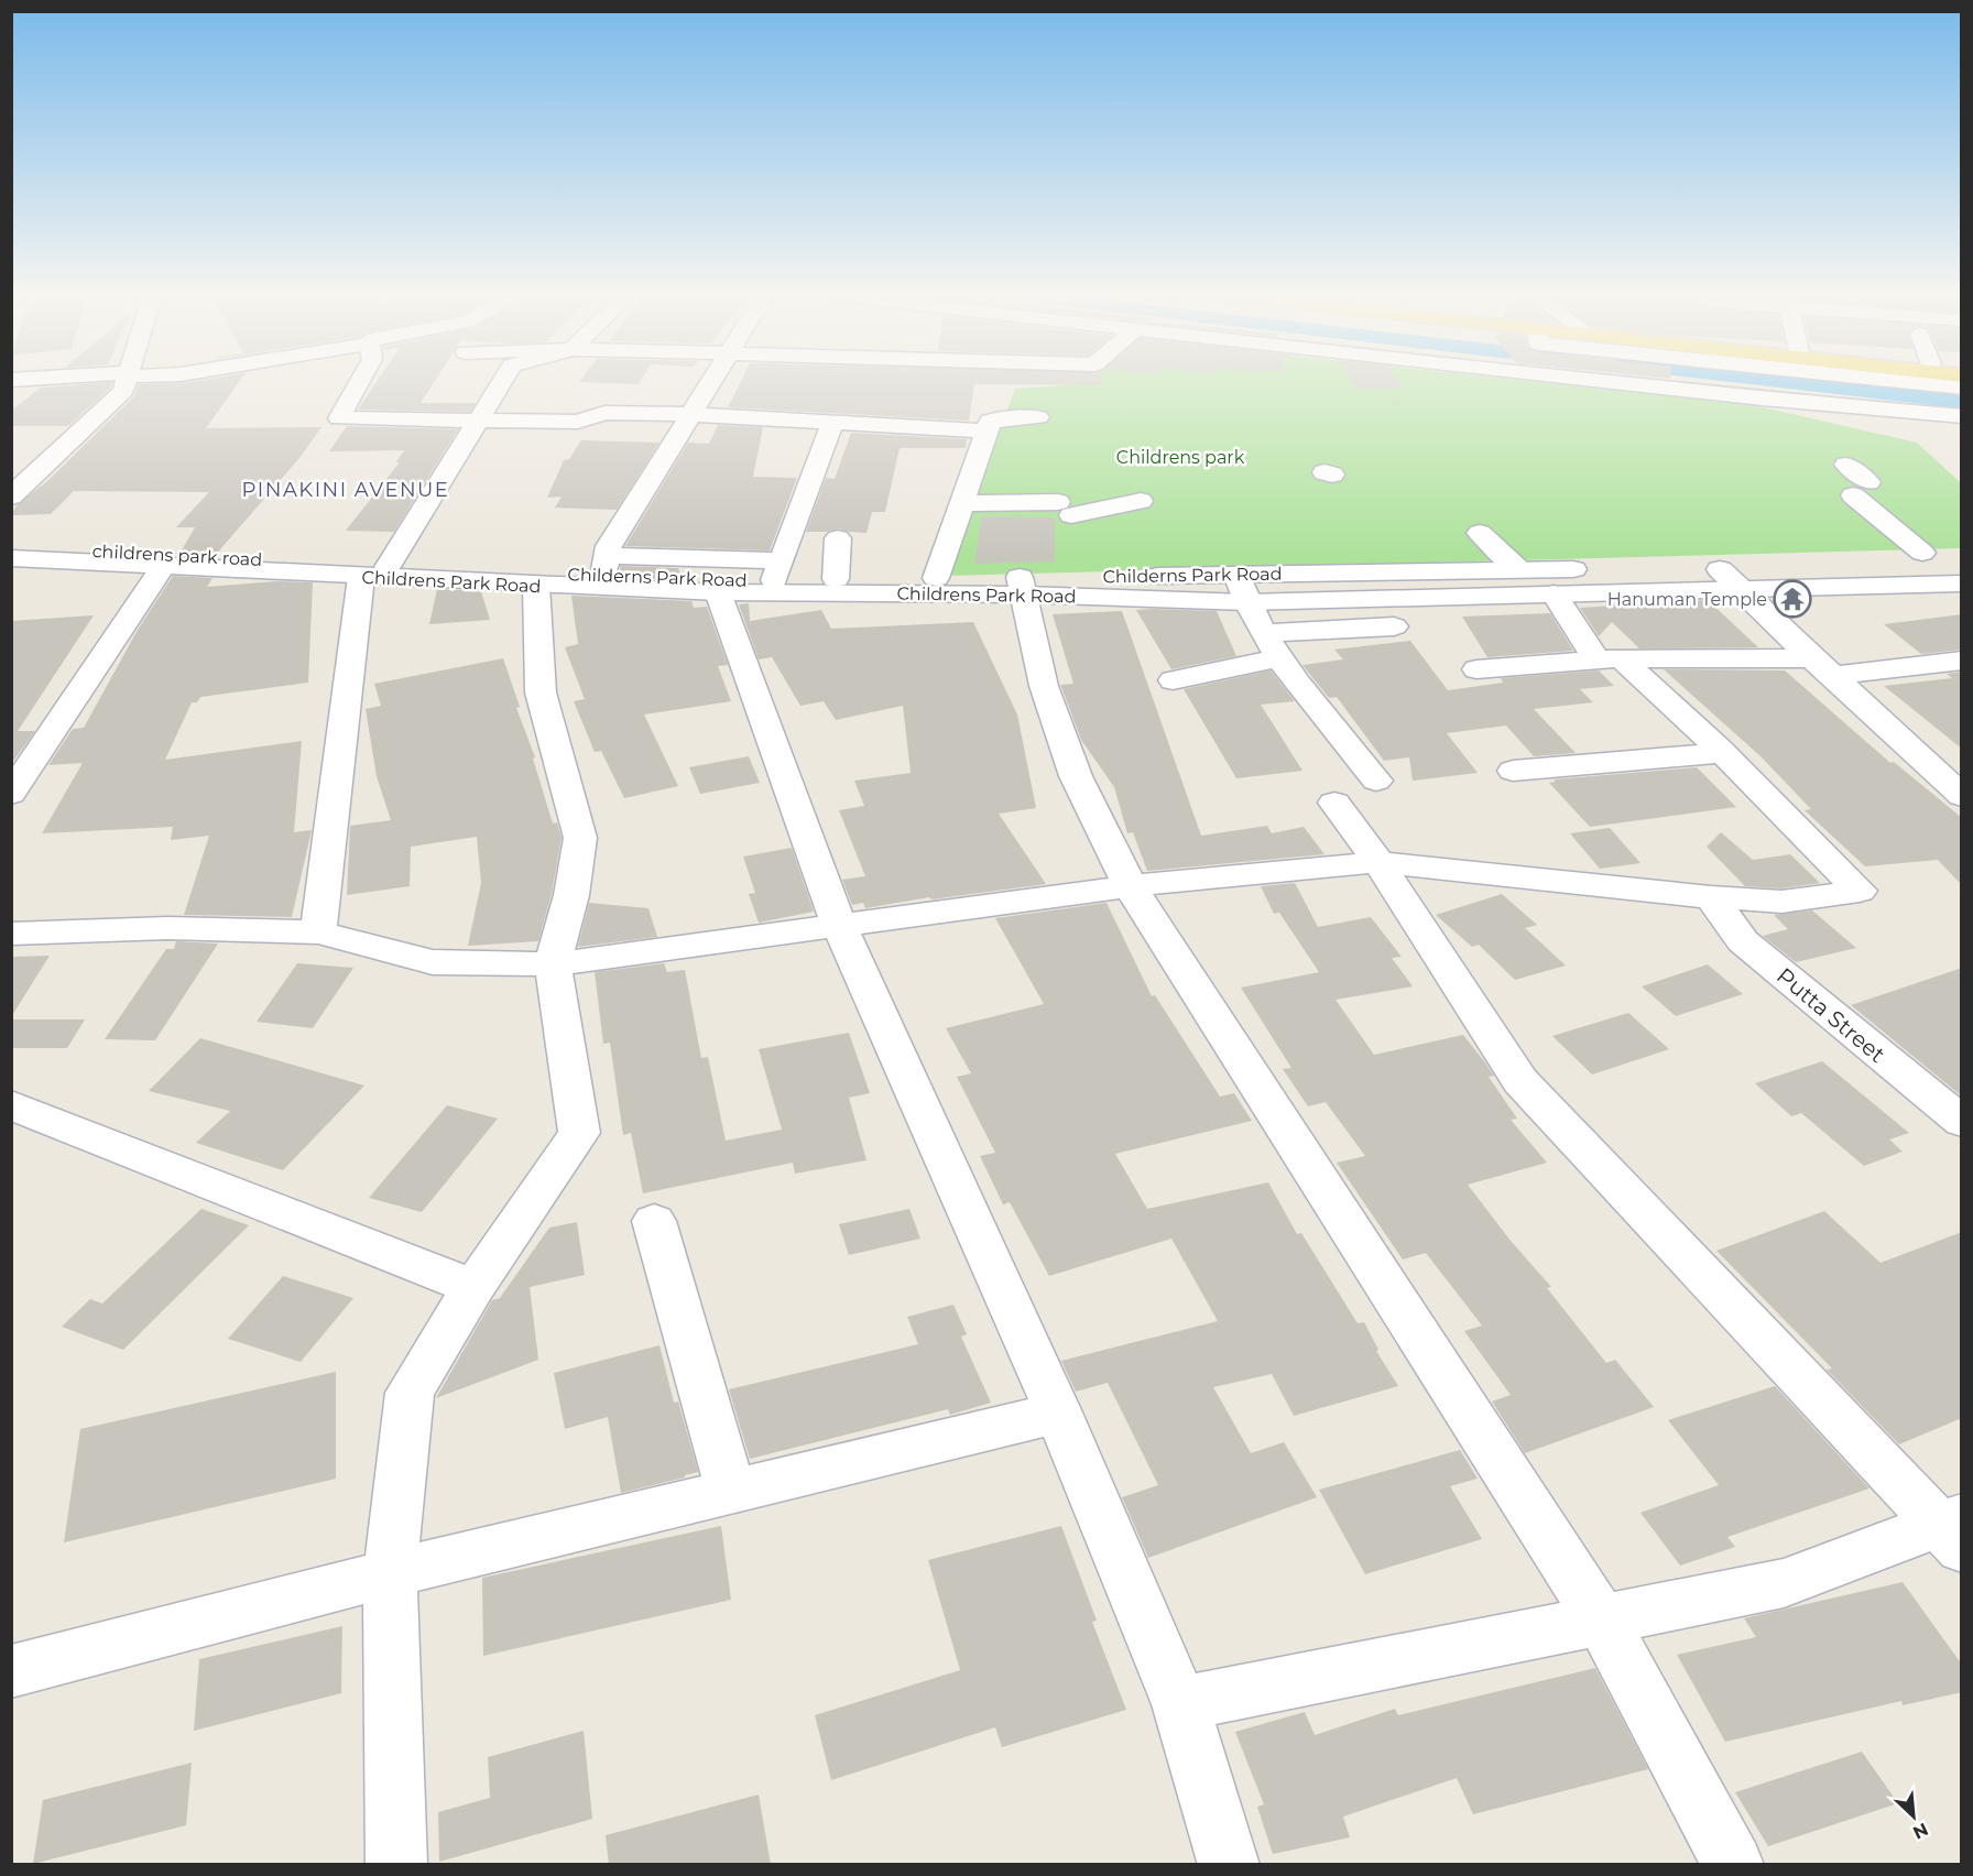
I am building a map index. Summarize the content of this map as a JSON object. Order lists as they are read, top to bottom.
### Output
{
  "streets": {
    "street": [
      "childrens park road",
      "Childerns Park Road",
      "Childrens Park Road",
      "Putta Street"
    ]
  },
  "crossings": [
    ["childrens park road", "Childrens Park Road"],
    ["Childerns Park Road", "Childrens Park Road"]
  ],
  "districts": ["PINAKINI AVENUE"],
  "parks": ["Childrens park"],
  "places": {
    "temple": ["Hanuman Temple"]
  },
  "north": "bottom right"
}
